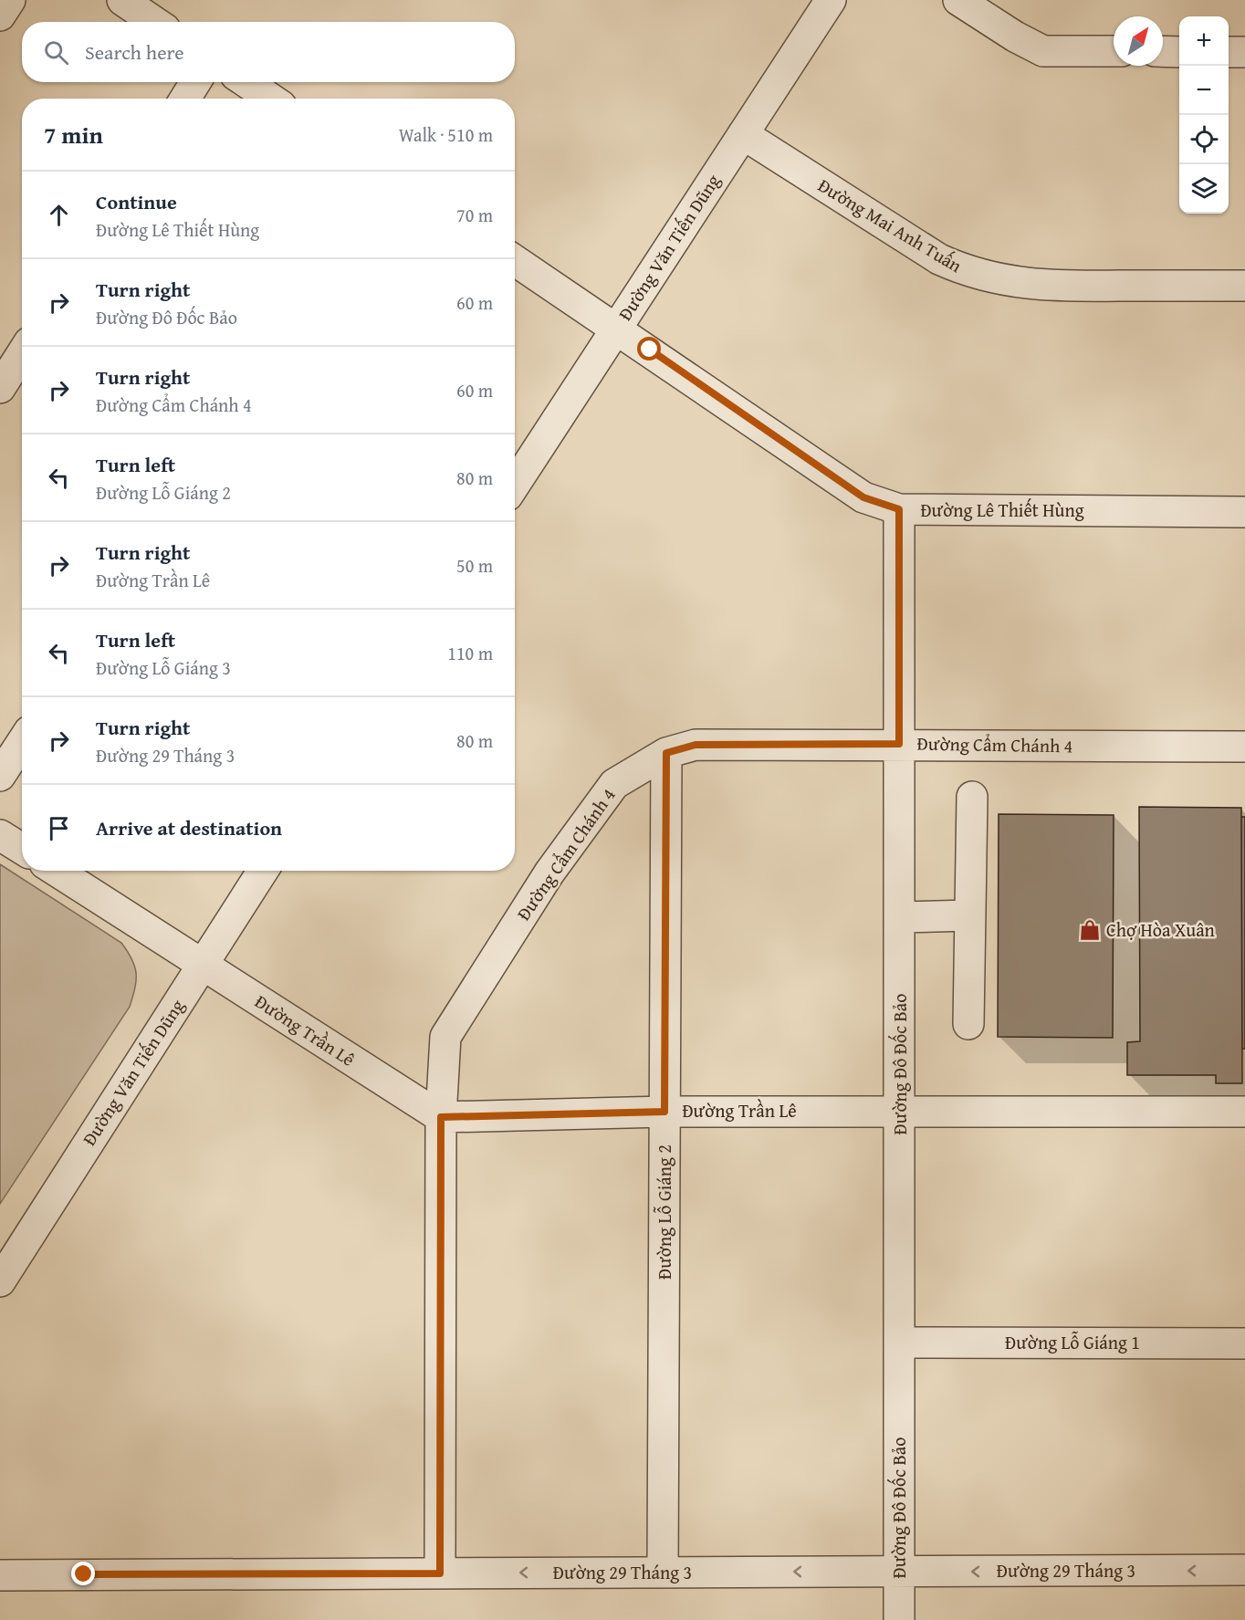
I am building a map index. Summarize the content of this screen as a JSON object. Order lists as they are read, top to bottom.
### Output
{
  "streets": {
    "street": [
      "Đường Mai Anh Tuấn",
      "Đường Văn Tiến Dũng",
      "Đường Lê Thiết Hùng",
      "Đường Cẩm Chánh 4",
      "Đường Trần Lê",
      "Đường Đô Đốc Bảo",
      "Đường Lỗ Giáng 2",
      "Đường Lỗ Giáng 1",
      "Đường 29 Tháng 3"
    ]
  },
  "crossings": [
    ["Đường Mai Anh Tuấn", "Đường Văn Tiến Dũng"],
    ["Đường Văn Tiến Dũng", "Đường Lê Thiết Hùng"],
    ["Đường Văn Tiến Dũng", "Đường Trần Lê"],
    ["Đường Lê Thiết Hùng", "Đường Đô Đốc Bảo"],
    ["Đường Cẩm Chánh 4", "Đường Trần Lê"],
    ["Đường Cẩm Chánh 4", "Đường Đô Đốc Bảo"],
    ["Đường Cẩm Chánh 4", "Đường Lỗ Giáng 2"],
    ["Đường Cẩm Chánh 4", "Đường 29 Tháng 3"],
    ["Đường Trần Lê", "Đường Đô Đốc Bảo"],
    ["Đường Trần Lê", "Đường Lỗ Giáng 2"],
    ["Đường Đô Đốc Bảo", "Đường Lỗ Giáng 1"],
    ["Đường Đô Đốc Bảo", "Đường 29 Tháng 3"],
    ["Đường Lỗ Giáng 2", "Đường 29 Tháng 3"]
  ],
  "one_way": ["Đường 29 Tháng 3"],
  "places": {
    "shop": ["Chợ Hòa Xuân"]
  },
  "north": "top right",
  "page": {
    "map_buttons": ["+", "−"],
    "search": "Search here",
    "heading": ["7 min", "Walk · 510 m"],
    "list": [
      ["Continue", "Đường Lê Thiết Hùng", "70 m"],
      ["Turn right", "Đường Đô Đốc Bảo", "60 m"],
      ["Turn right", "Đường Cẩm Chánh 4", "60 m"],
      ["Turn left", "Đường Lỗ Giáng 2", "80 m"],
      ["Turn right", "Đường Trần Lê", "50 m"],
      ["Turn left", "Đường Lỗ Giáng 3", "110 m"],
      ["Turn right", "Đường 29 Tháng 3", "80 m"],
      "Arrive at destination"
    ]
  }
}
